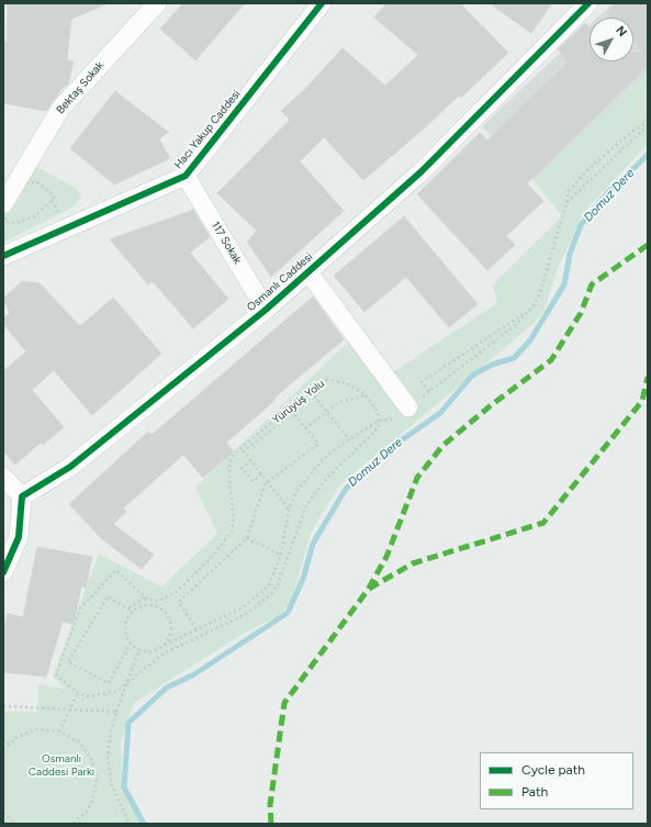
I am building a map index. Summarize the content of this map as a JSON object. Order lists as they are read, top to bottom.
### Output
{
  "streets": {
    "street": [
      "Bektaş Sokak",
      "Hacı Yakup Caddesi",
      "117 Sokak",
      "Osmanlı Caddesi"
    ],
    "path": ["Yürüyüş Yolu"]
  },
  "crossings": [
    ["Hacı Yakup Caddesi", "117 Sokak"],
    ["117 Sokak", "Osmanlı Caddesi"]
  ],
  "water": ["Domuz Dere"],
  "parks": ["Osmanlı Caddesi Parkı"],
  "legend": ["Cycle path", "Path"],
  "north": "top right"
}
